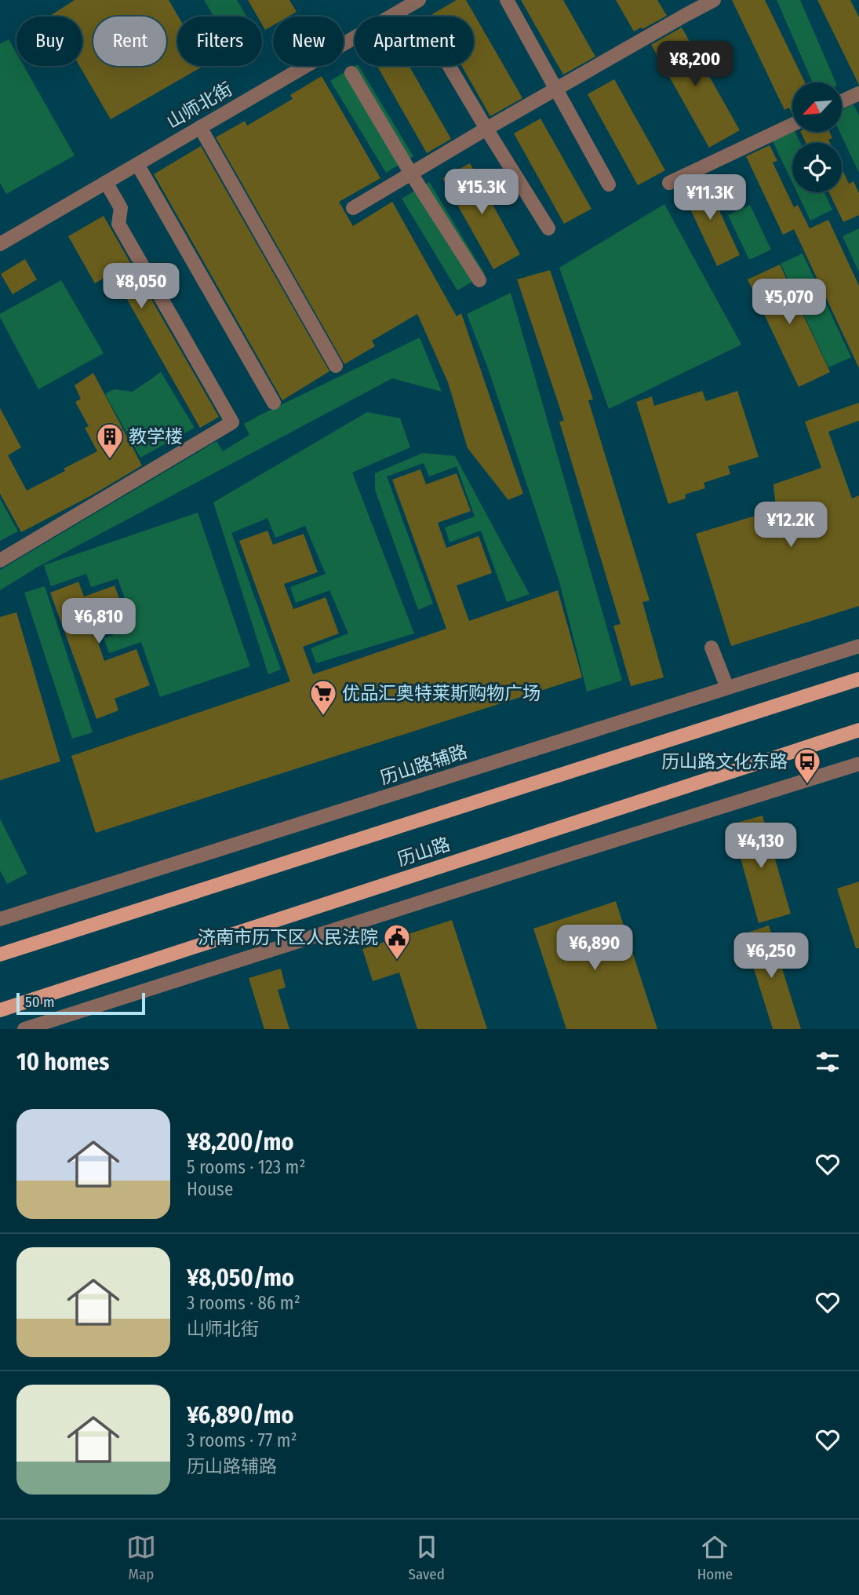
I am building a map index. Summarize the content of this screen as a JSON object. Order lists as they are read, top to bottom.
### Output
{
  "streets": {
    "main road": ["历山路"],
    "street": ["山师北街", "历山路辅路"]
  },
  "places": {
    "building": ["教学楼"],
    "supermarket": ["优品汇奥特莱斯购物广场"],
    "bus stop": ["历山路文化东路"],
    "public building": ["济南市历下区人民法院"]
  },
  "scale_bar": "50 m",
  "north": "bottom left",
  "page": {
    "chip": [
      "Buy",
      "Rent",
      "Filters",
      "New",
      "Apartment"
    ],
    "price": [
      "¥8,200",
      "¥15.3K",
      "¥11.3K",
      "¥8,050",
      "¥5,070",
      "¥12.2K",
      "¥6,810",
      "¥4,130",
      "¥6,890",
      "¥6,250"
    ],
    "scale": "50 m",
    "heading": "10 homes",
    "list": [
      {
        "name": "¥8,200/mo",
        "note": "5 rooms · 123 m² · House"
      },
      {
        "name": "¥8,050/mo",
        "note": "3 rooms · 86 m² · 山师北街"
      },
      {
        "name": "¥6,890/mo",
        "note": "3 rooms · 77 m² · 历山路辅路"
      }
    ],
    "tabs": ["Map", "Saved", "Home"]
  }
}
